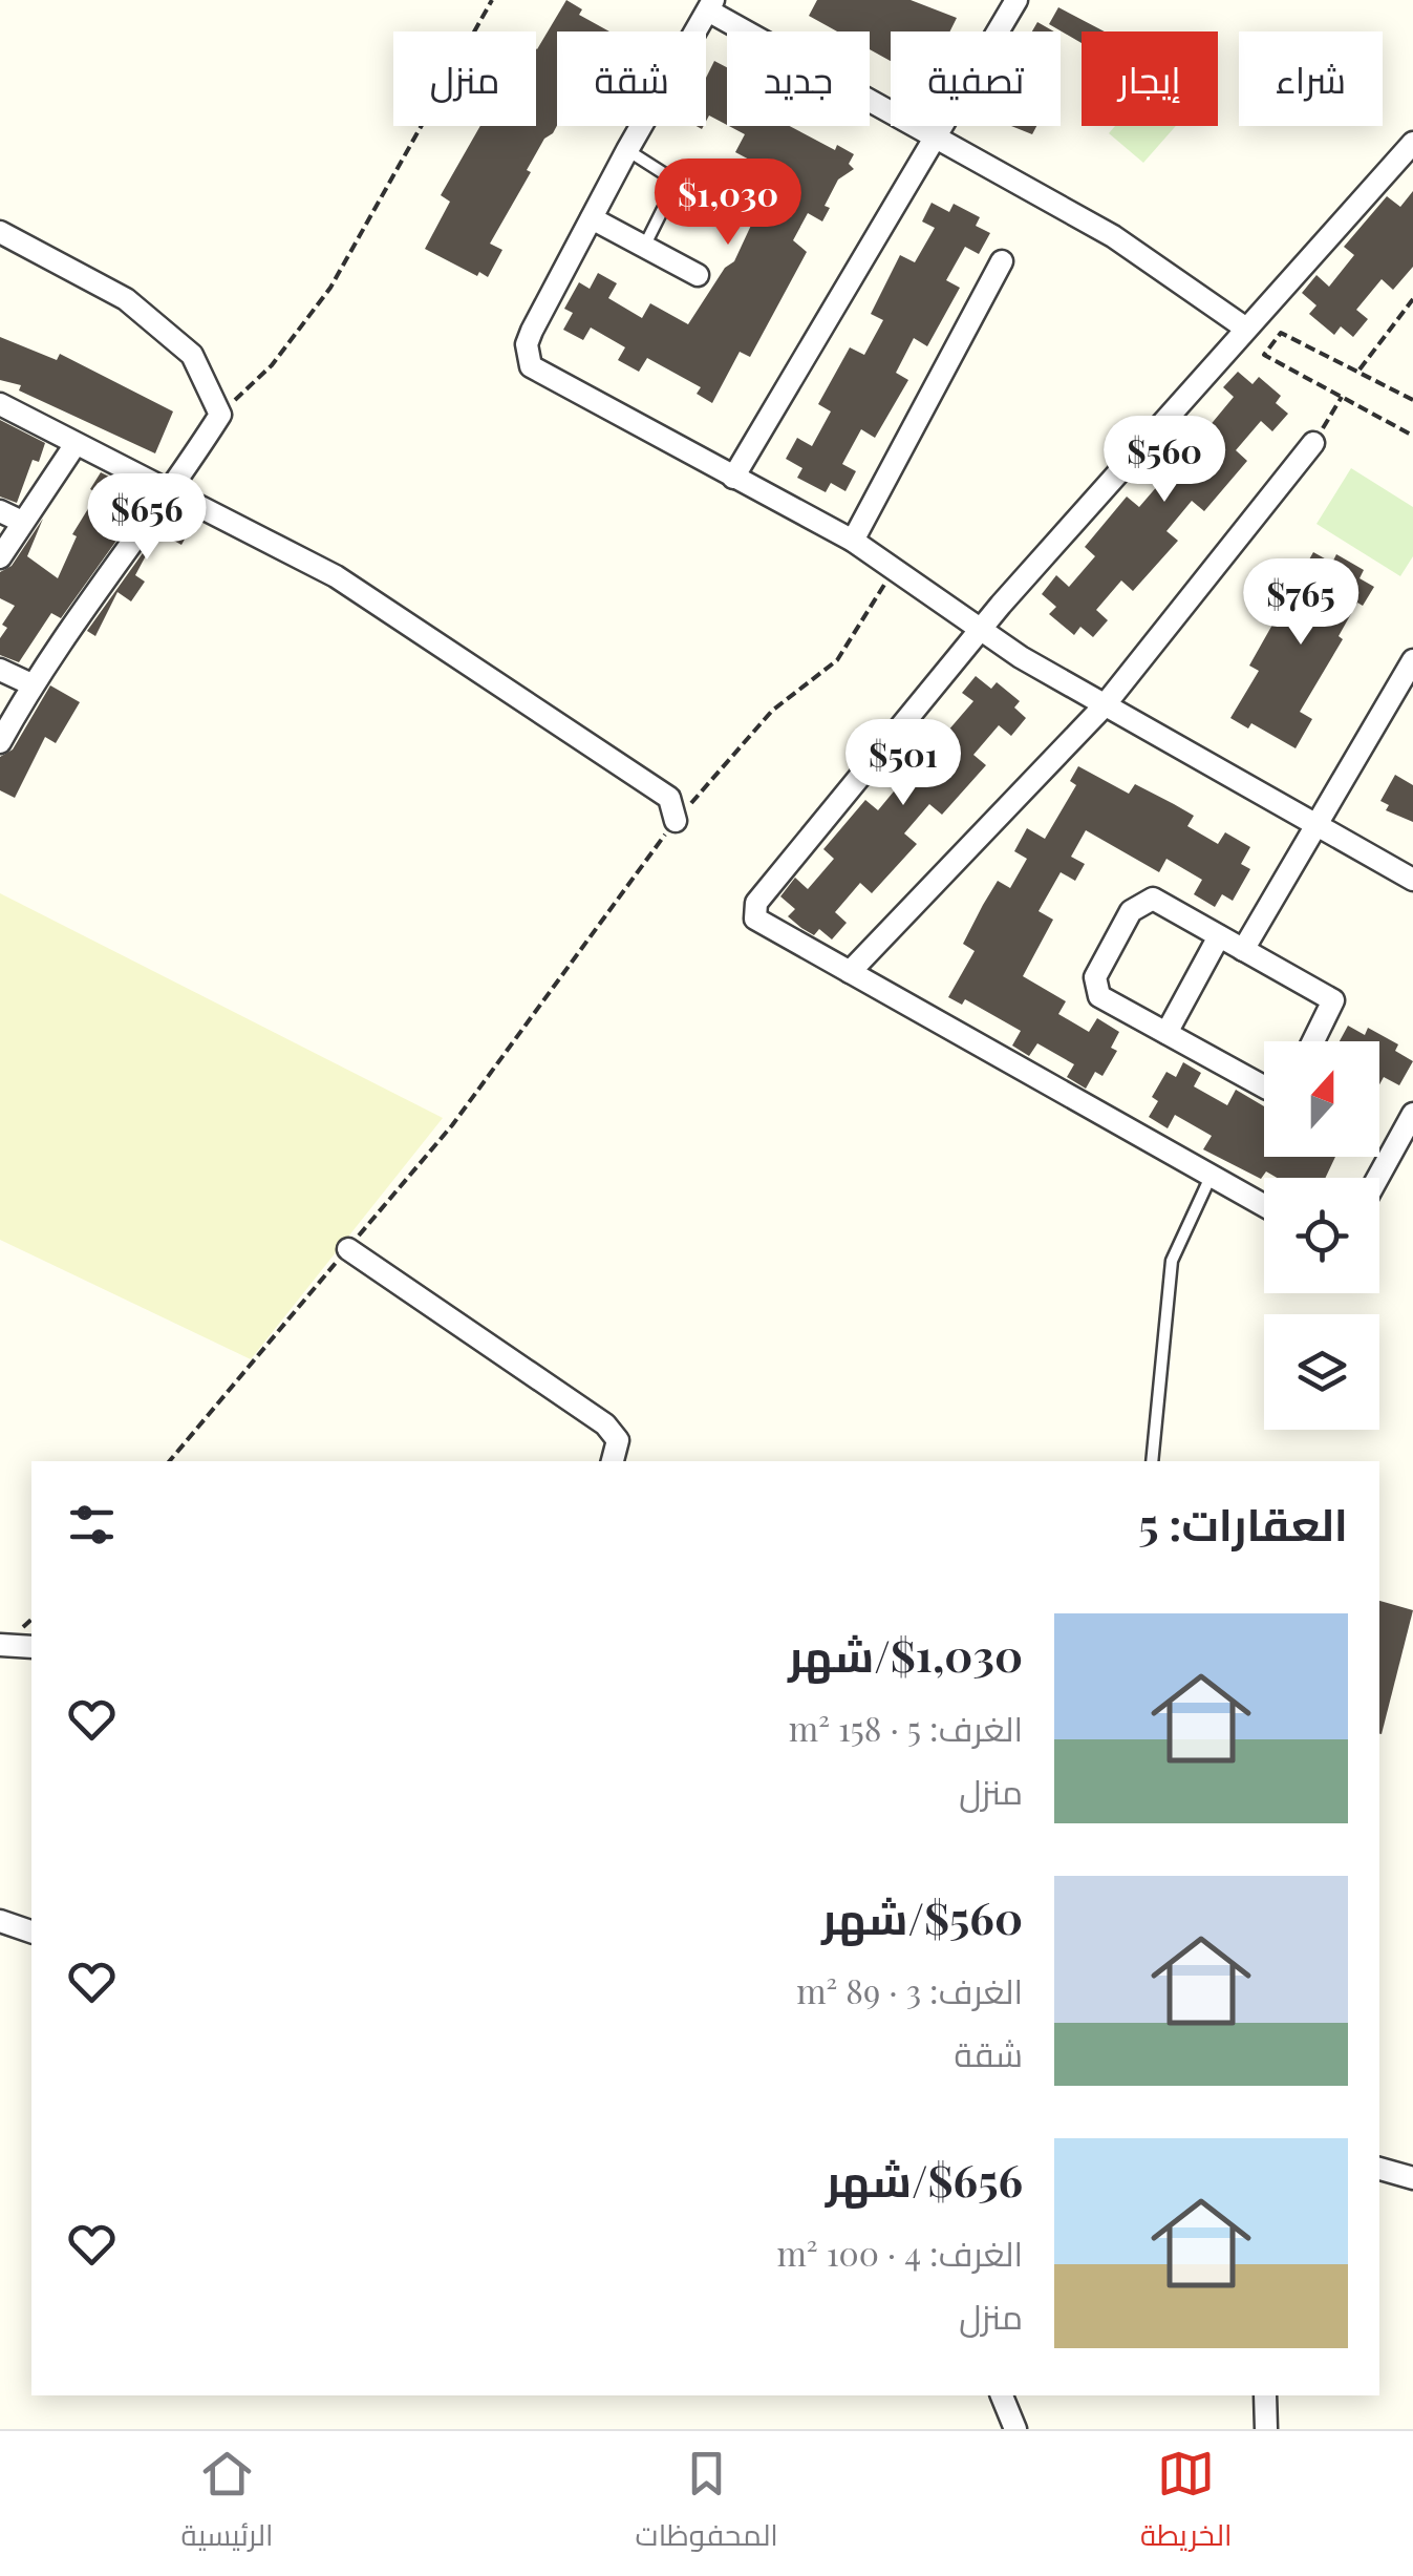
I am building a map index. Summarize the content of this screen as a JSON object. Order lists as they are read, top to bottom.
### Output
{
  "north": "top",
  "page": {
    "chip": [
      "شراء",
      "إيجار",
      "تصفية",
      "جديد",
      "شقة",
      "منزل"
    ],
    "price": [
      "$1,030",
      "$560",
      "$656",
      "$765",
      "$501"
    ],
    "heading": "العقارات: 5",
    "list": [
      {
        "name": "$1,030/شهر",
        "note": "الغرف: 5 · 158 m² · منزل"
      },
      {
        "name": "$560/شهر",
        "note": "الغرف: 3 · 89 m² · شقة"
      },
      {
        "name": "$656/شهر",
        "note": "الغرف: 4 · 100 m² · منزل"
      }
    ],
    "tabs": ["الخريطة", "المحفوظات", "الرئيسية"]
  }
}
